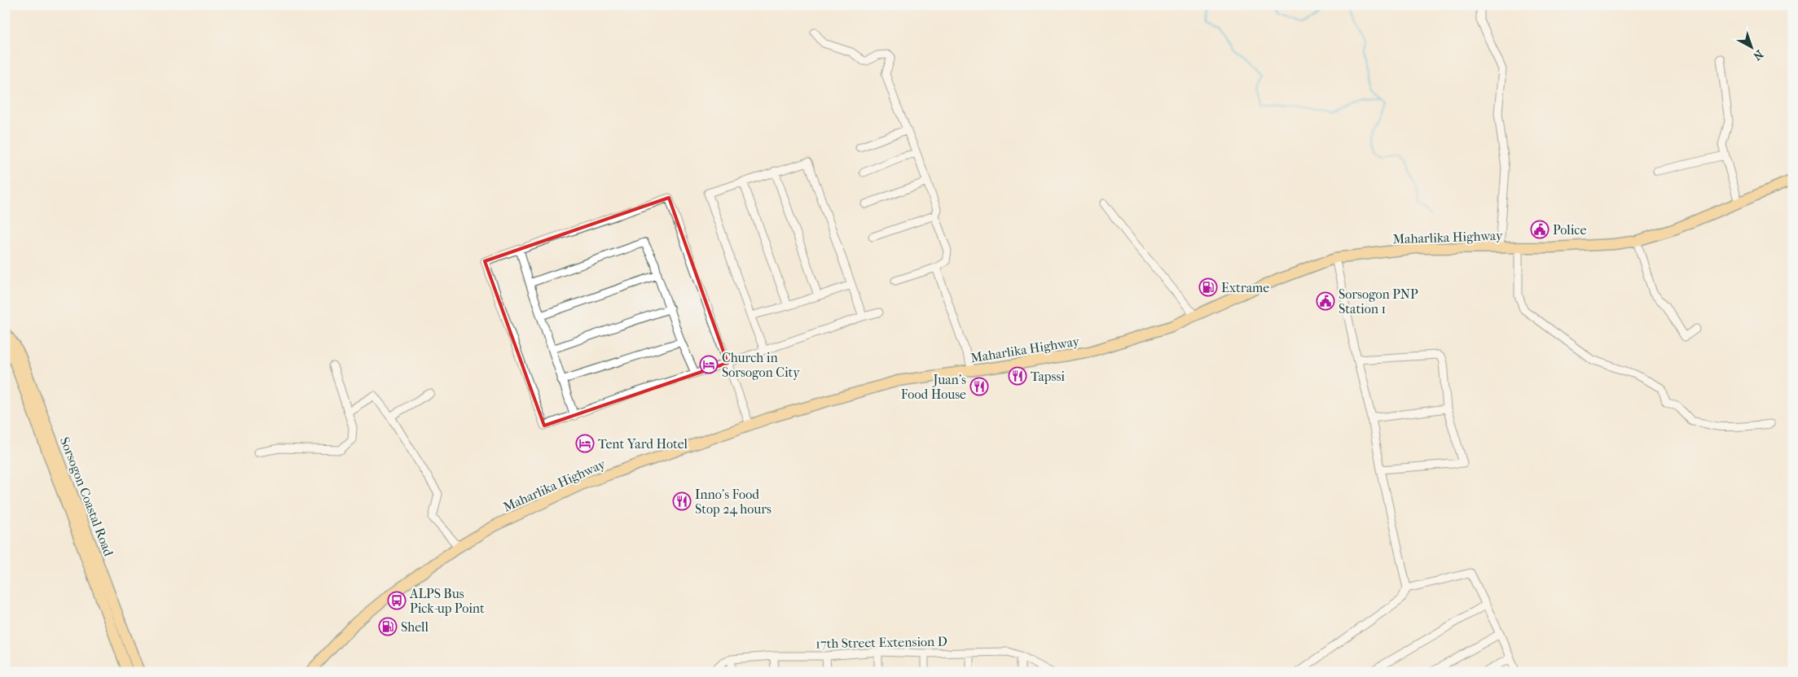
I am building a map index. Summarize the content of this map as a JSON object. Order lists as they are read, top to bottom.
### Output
{
  "streets": {
    "highway": ["Maharlika Highway", "Sorsogon Coastal Road"],
    "street": ["17th Street Extension D"]
  },
  "places": {
    "public building": ["Police", "Sorsogon PNP Station 1"],
    "fuel station": ["Extrame", "Shell"],
    "hotel": ["Church in Sorsogon City", "Tent Yard Hotel"],
    "restaurant": ["Tapssi", "Juan's Food House", "Inno’s Food Stop 24 hours"],
    "bus stop": ["ALPS Bus Pick-up Point"]
  },
  "north": "bottom right"
}
